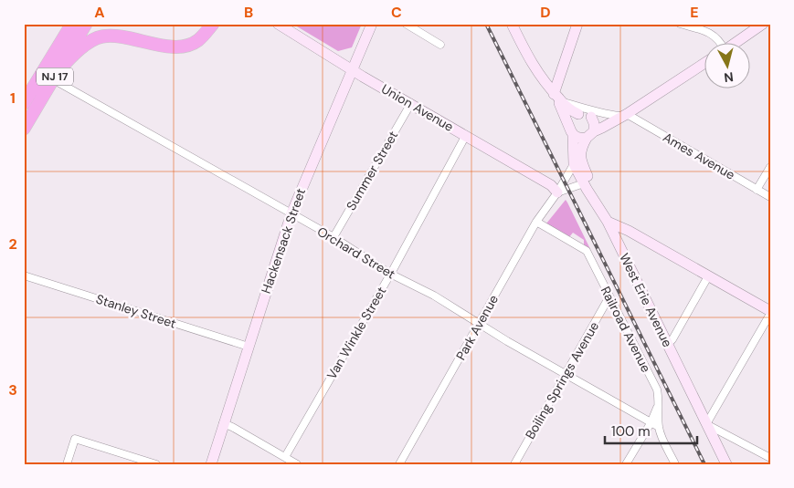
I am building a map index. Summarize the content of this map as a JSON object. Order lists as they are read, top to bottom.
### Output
{
  "streets": {
    "highway": ["NJ 17"],
    "main road": ["Union Avenue", "Hackensack Street", "West Erie Avenue"],
    "street": [
      "Ames Avenue",
      "Summer Street",
      "Orchard Street",
      "Stanley Street",
      "Park Avenue",
      "Railroad Avenue",
      "Van Winkle Street",
      "Boiling Springs Avenue"
    ]
  },
  "crossings": [
    ["NJ 17", "Orchard Street"],
    ["Union Avenue", "Summer Street"],
    ["Union Avenue", "Hackensack Street"],
    ["Union Avenue", "Park Avenue"],
    ["Union Avenue", "Van Winkle Street"],
    ["Summer Street", "Orchard Street"],
    ["Hackensack Street", "Orchard Street"],
    ["Hackensack Street", "Stanley Street"],
    ["Orchard Street", "Park Avenue"],
    ["Orchard Street", "Railroad Avenue"],
    ["Orchard Street", "Van Winkle Street"],
    ["Orchard Street", "Boiling Springs Avenue"],
    ["West Erie Avenue", "Park Avenue"],
    ["Park Avenue", "Railroad Avenue"],
    ["Railroad Avenue", "Boiling Springs Avenue"]
  ],
  "scale_bar": "100 m",
  "north": "bottom",
  "grid": {
    "columns": [
      "A",
      "B",
      "C",
      "D",
      "E"
    ],
    "rows": ["1", "2", "3"]
  }
}
